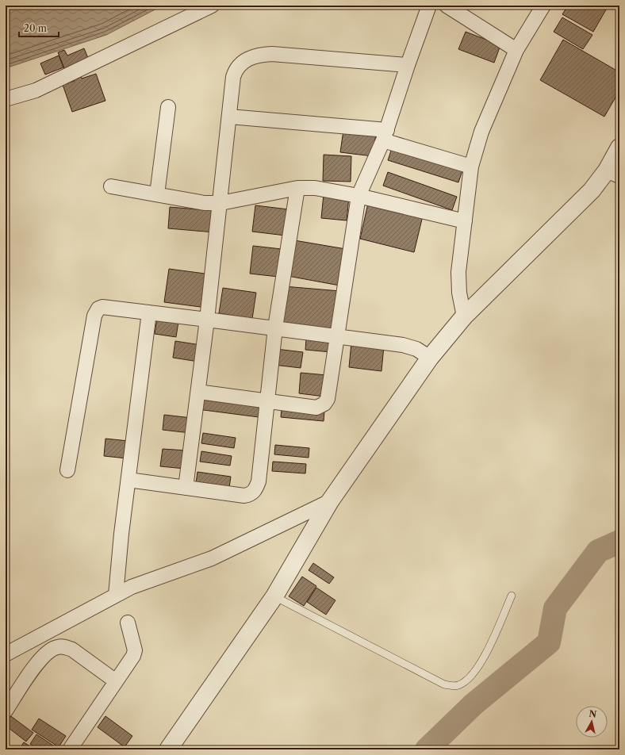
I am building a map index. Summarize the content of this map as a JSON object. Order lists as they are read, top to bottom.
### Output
{
  "scale_bar": "20 m",
  "north": "top"
}
